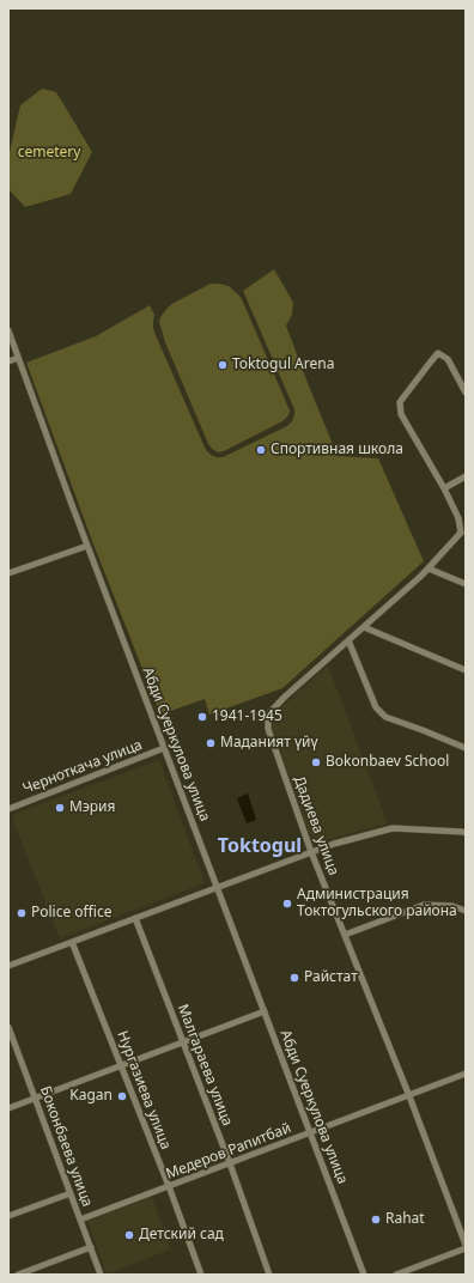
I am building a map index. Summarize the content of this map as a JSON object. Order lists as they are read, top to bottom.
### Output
{
  "streets": {
    "street": [
      "Абди Суеркулова улица",
      "Черноткача улица",
      "Дадиева улица",
      "Малгараева улица",
      "Нургазиева улица",
      "Боконбаева улица",
      "Медеров Рапитбай"
    ]
  },
  "crossings": [
    ["Абди Суеркулова улица", "Черноткача улица"],
    ["Абди Суеркулова улица", "Медеров Рапитбай"],
    ["Дадиева улица", "Медеров Рапитбай"],
    ["Малгараева улица", "Медеров Рапитбай"],
    ["Нургазиева улица", "Медеров Рапитбай"],
    ["Боконбаева улица", "Медеров Рапитбай"]
  ],
  "districts": ["Toktogul"],
  "parks": ["cemetery"],
  "places": [
    "Toktogul Arena",
    "Спортивная школа",
    "1941-1945",
    "Маданият үйү",
    "Bokonbaev School",
    "Мэрия",
    "Администрация Токтогульского района",
    "Police office",
    "Райстат",
    "Kagan",
    "Rahat",
    "Детский сад"
  ]
}
